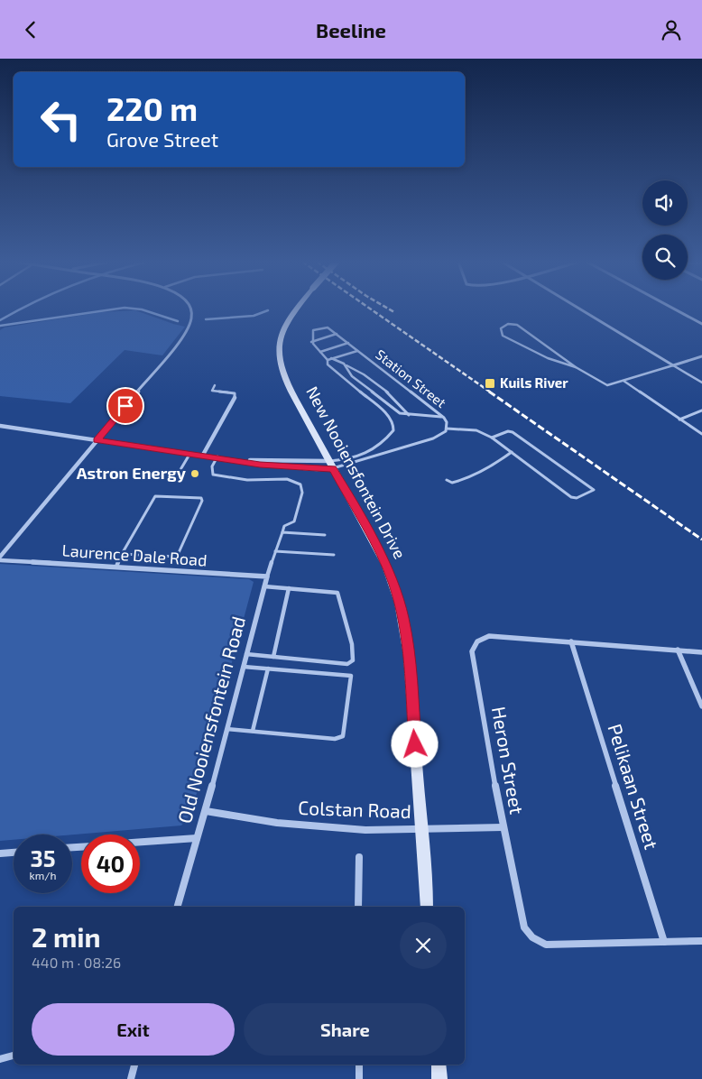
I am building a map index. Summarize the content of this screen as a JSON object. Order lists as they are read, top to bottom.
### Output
{
  "streets": {
    "street": [
      "New Nooiensfontein Drive",
      "Laurence Dale Road",
      "Old Nooiensfontein Road",
      "Heron Street",
      "Pelikaan Street",
      "Colstan Road"
    ],
    "lane": ["Station Street"]
  },
  "crossings": [
    ["Station Street", "New Nooiensfontein Drive"],
    ["New Nooiensfontein Drive", "Colstan Road"],
    ["Laurence Dale Road", "Old Nooiensfontein Road"],
    ["Old Nooiensfontein Road", "Colstan Road"],
    ["Heron Street", "Pelikaan Street"],
    ["Heron Street", "Colstan Road"]
  ],
  "places": {
    "transit": ["Kuils River"],
    "other": ["Astron Energy"]
  },
  "page": {
    "header": "Beeline",
    "turn": ["220 m", "Grove Street"],
    "speed": "35 km/h",
    "limit": "40",
    "heading": ["2 min", "440 m · 08:26"],
    "buttons": ["Exit", "Share"]
  }
}
